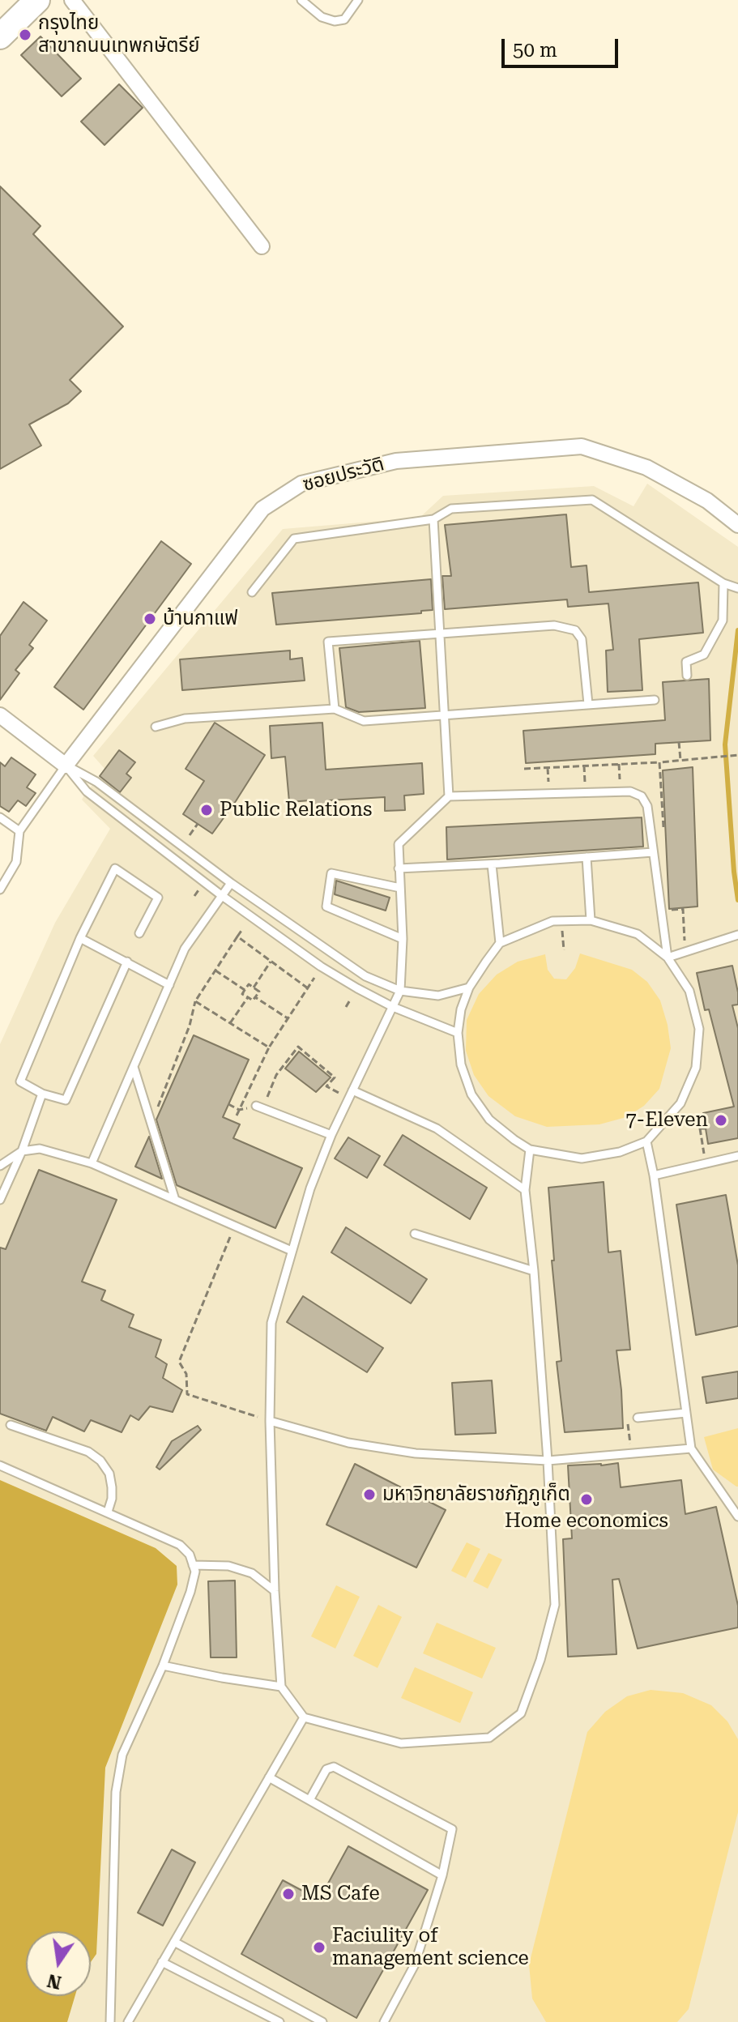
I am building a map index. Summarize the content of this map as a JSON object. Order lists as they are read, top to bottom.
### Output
{
  "streets": {
    "street": ["ซอยประวัติ"]
  },
  "places": [
    "กรุงไทย สาขาถนนเทพกษัตรีย์",
    "บ้านกาแฟ",
    "Public Relations",
    "7-Eleven",
    "มหาวิทยาลัยราชภัฏภูเก็ต",
    "Home economics",
    "MS Cafe",
    "Faciulity of management science"
  ],
  "scale_bar": "50 m",
  "north": "bottom"
}
